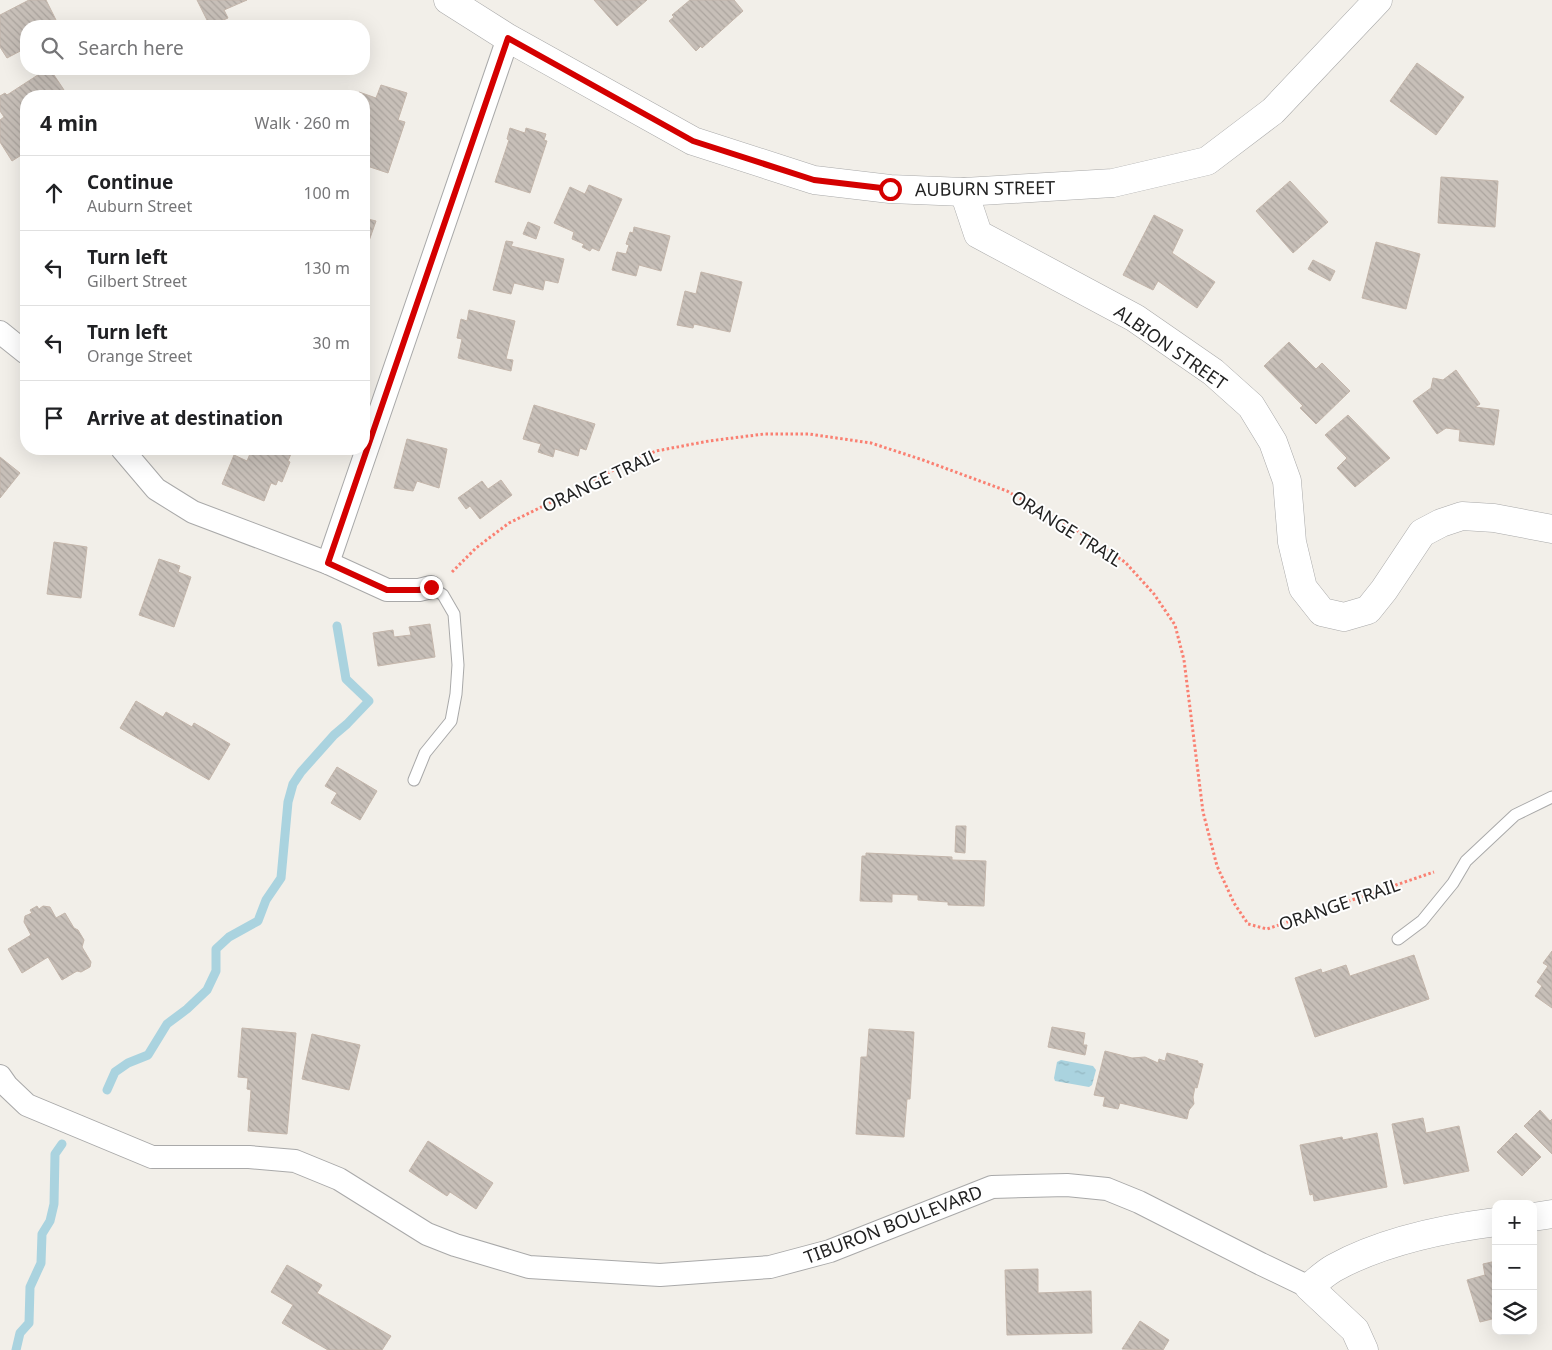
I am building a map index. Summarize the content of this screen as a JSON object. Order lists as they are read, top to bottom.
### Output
{
  "streets": {
    "street": ["AUBURN STREET", "ALBION STREET", "TIBURON BOULEVARD"],
    "path": ["ORANGE TRAIL"]
  },
  "crossings": [
    ["AUBURN STREET", "ALBION STREET"]
  ],
  "page": {
    "search": "Search here",
    "heading": ["4 min", "Walk · 260 m"],
    "list": [
      ["Continue", "Auburn Street", "100 m"],
      ["Turn left", "Gilbert Street", "130 m"],
      ["Turn left", "Orange Street", "30 m"],
      "Arrive at destination"
    ],
    "map_buttons": ["+", "−"]
  }
}
